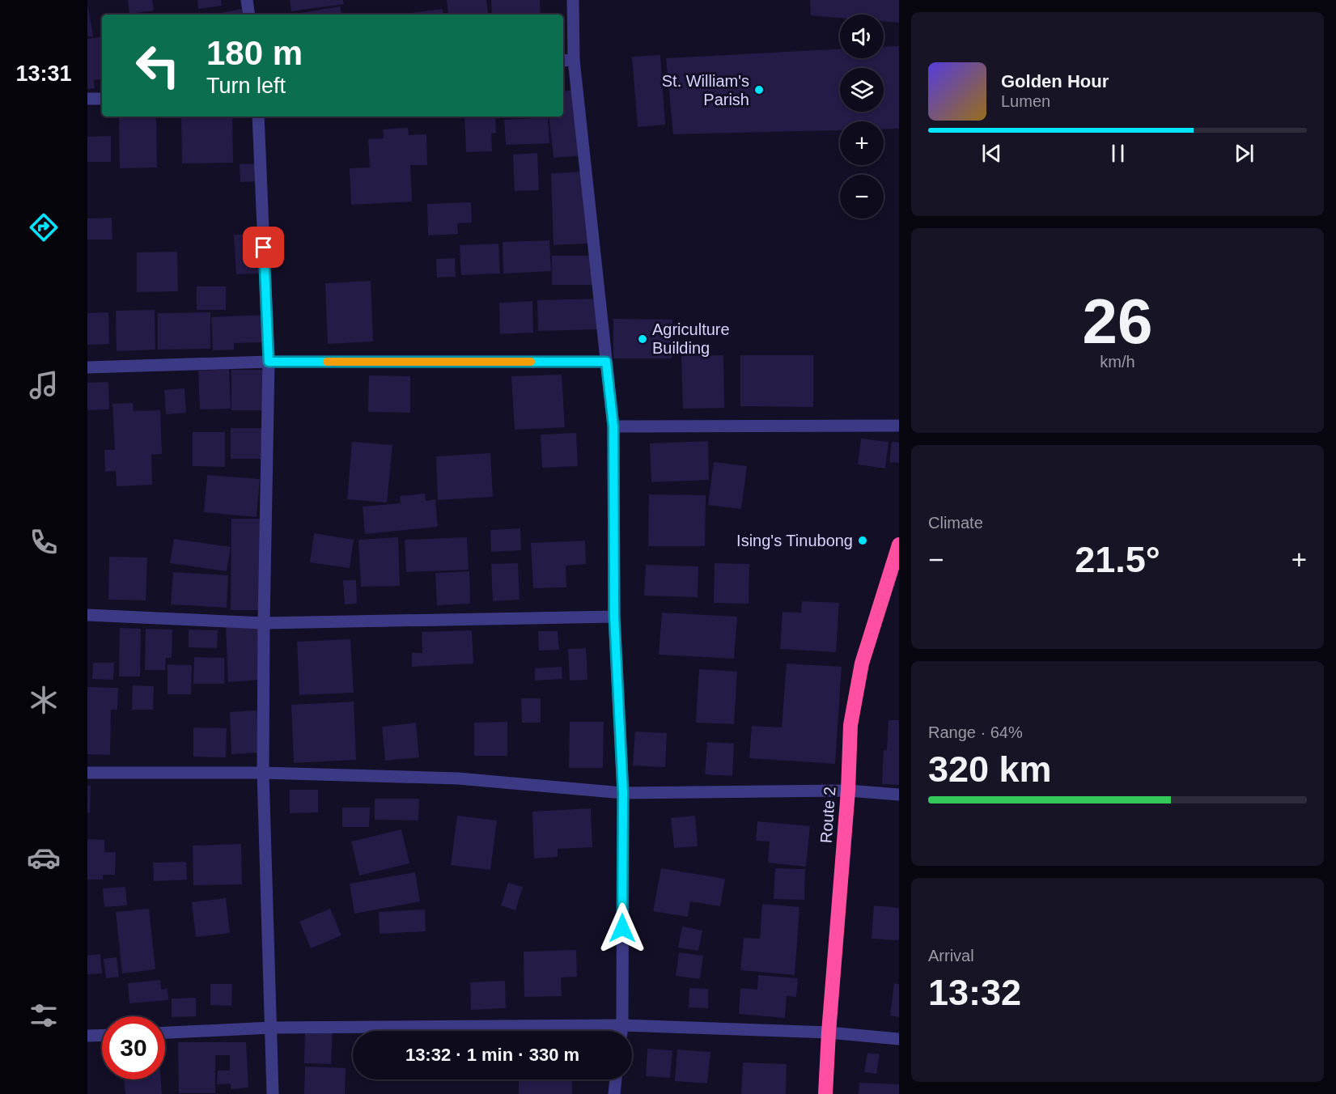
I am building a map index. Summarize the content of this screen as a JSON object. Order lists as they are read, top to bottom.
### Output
{
  "streets": {
    "highway": ["Route 2"]
  },
  "places": ["St. William's Parish", "Agriculture Building", "Ising's Tinubong"],
  "page": {
    "tabs": "13:31",
    "map_buttons": ["+", "−"],
    "turn": ["180 m", "Turn left"],
    "song": ["Golden Hour", "Lumen"],
    "tile": [
      ["26", "km/h"],
      "Climate",
      ["Range · 64%", "320 km"],
      ["Arrival", "13:32"]
    ],
    "heat": ["−", "21.5°", "+"],
    "limit": "30",
    "trip": "13:32 · 1 min · 330 m"
  }
}
